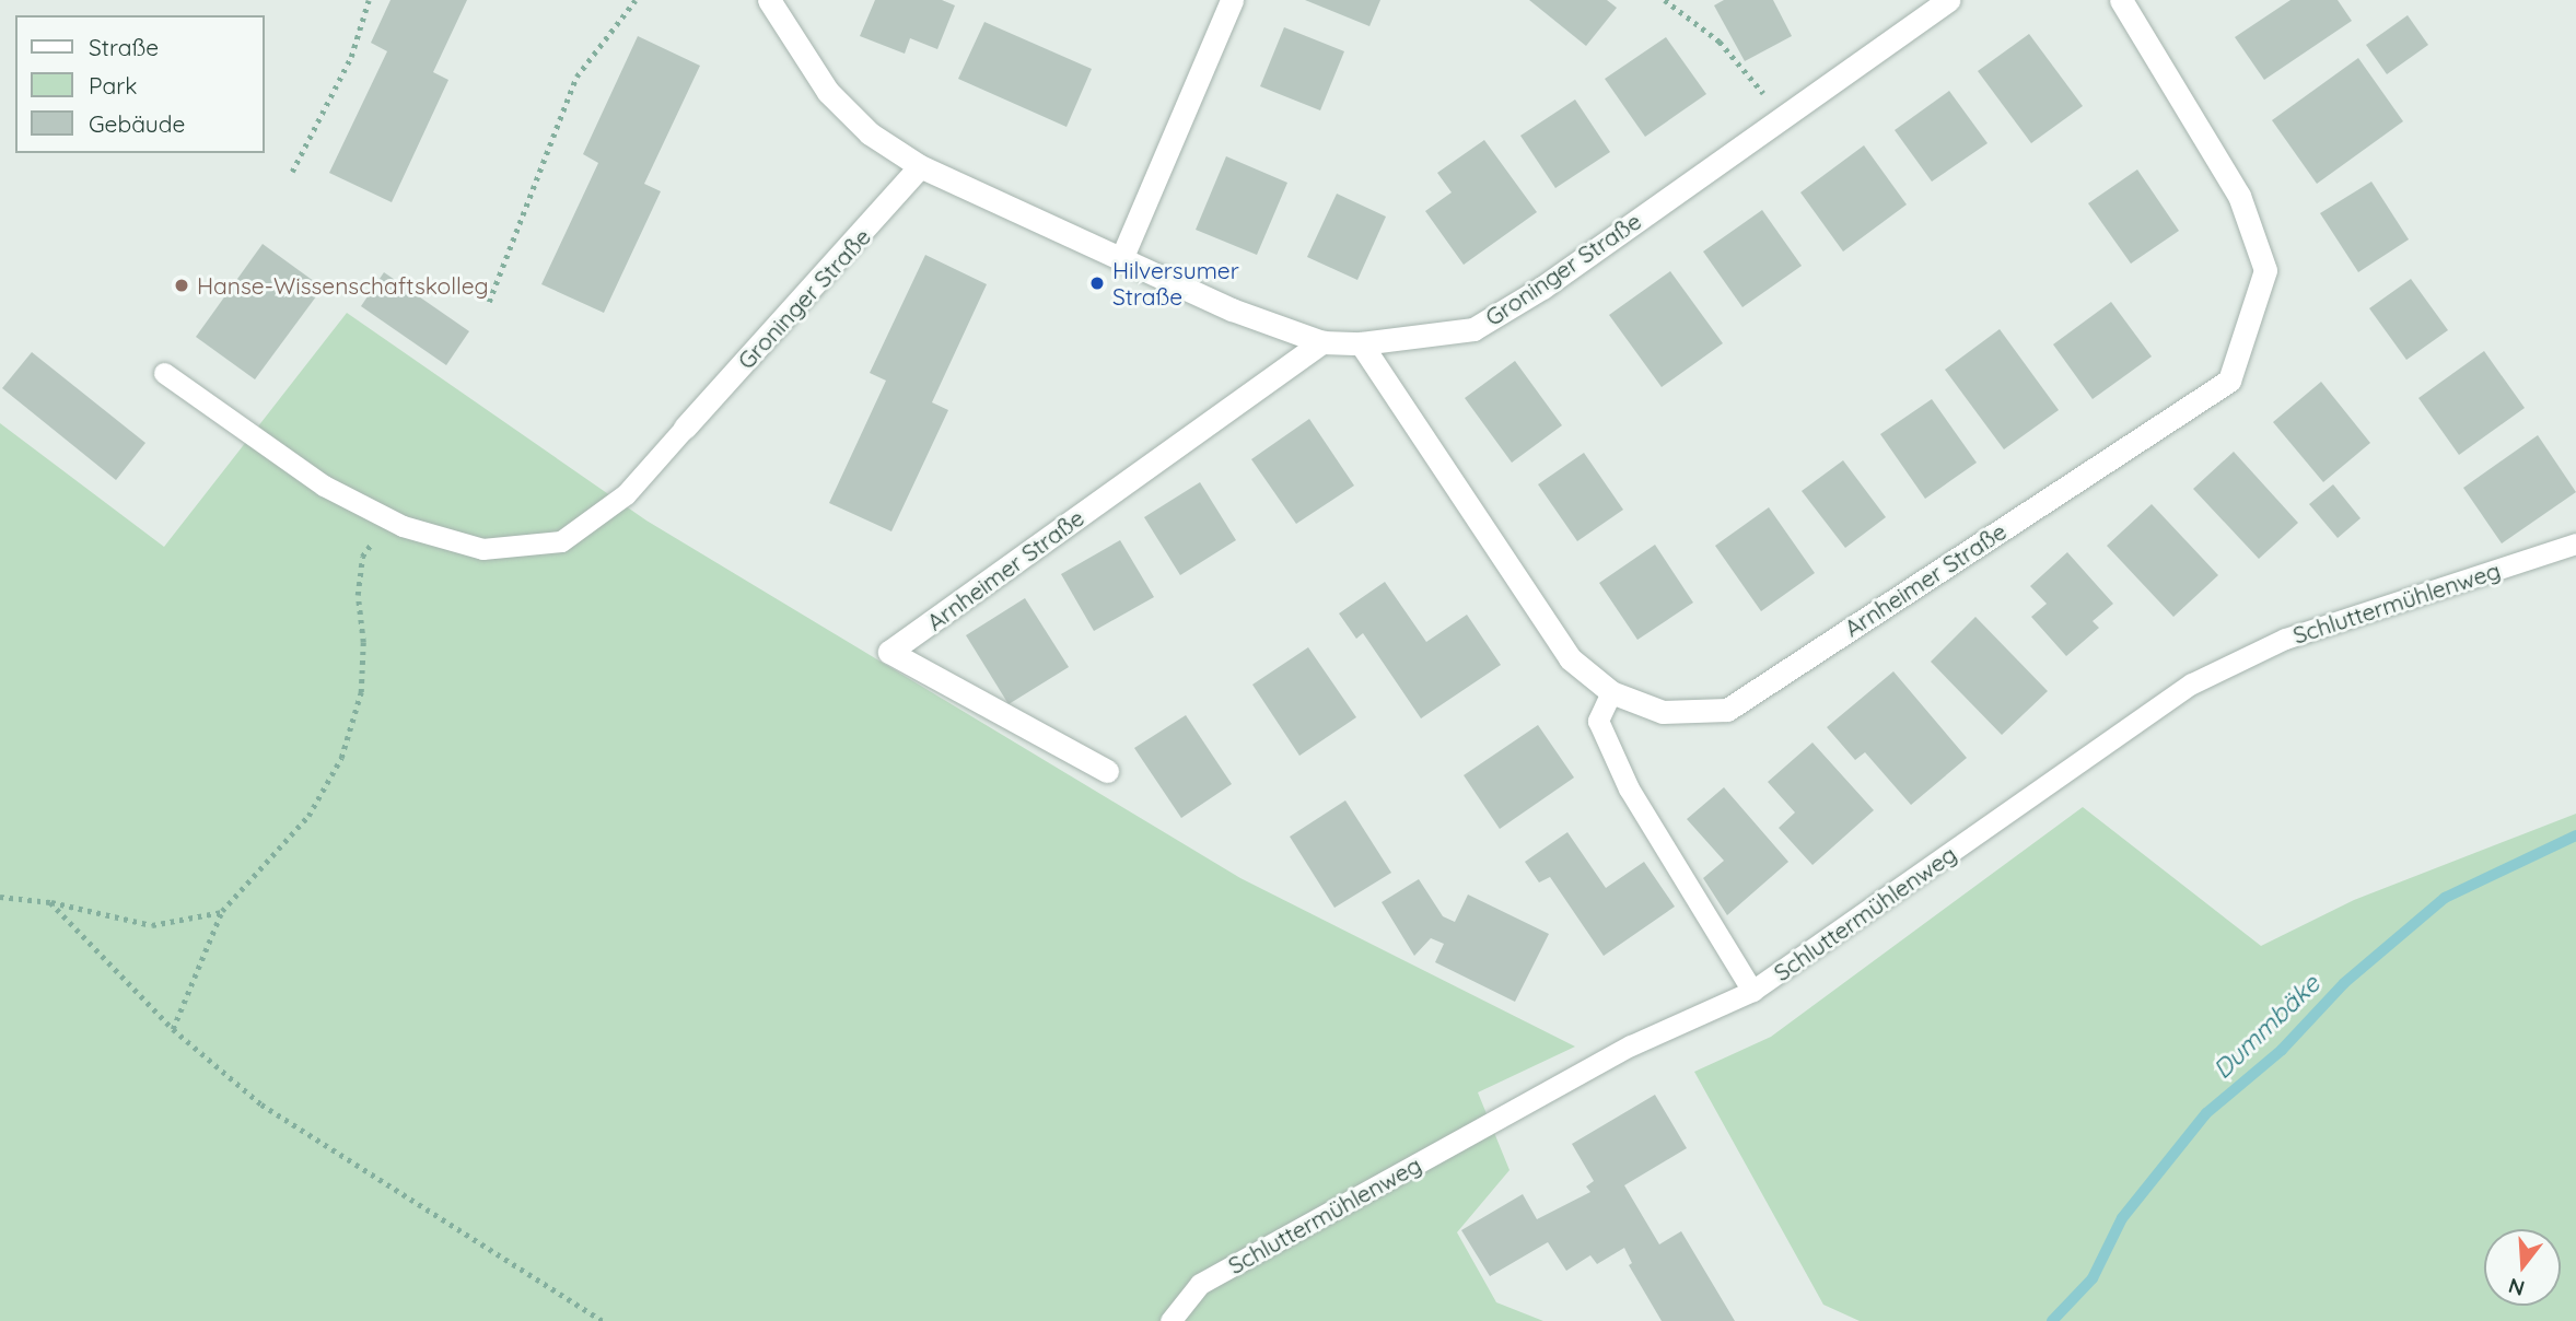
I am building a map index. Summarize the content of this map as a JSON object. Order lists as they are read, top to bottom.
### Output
{
  "streets": {
    "street": ["Groninger Straße", "Arnheimer Straße"],
    "lane": ["Schluttermühlenweg"]
  },
  "crossings": [
    ["Groninger Straße", "Arnheimer Straße"]
  ],
  "water": ["Dummbäke"],
  "places": ["Hilversumer Straße", "Hanse-Wissenschaftskolleg"],
  "legend": ["Straße", "Park", "Gebäude"],
  "north": "bottom"
}
